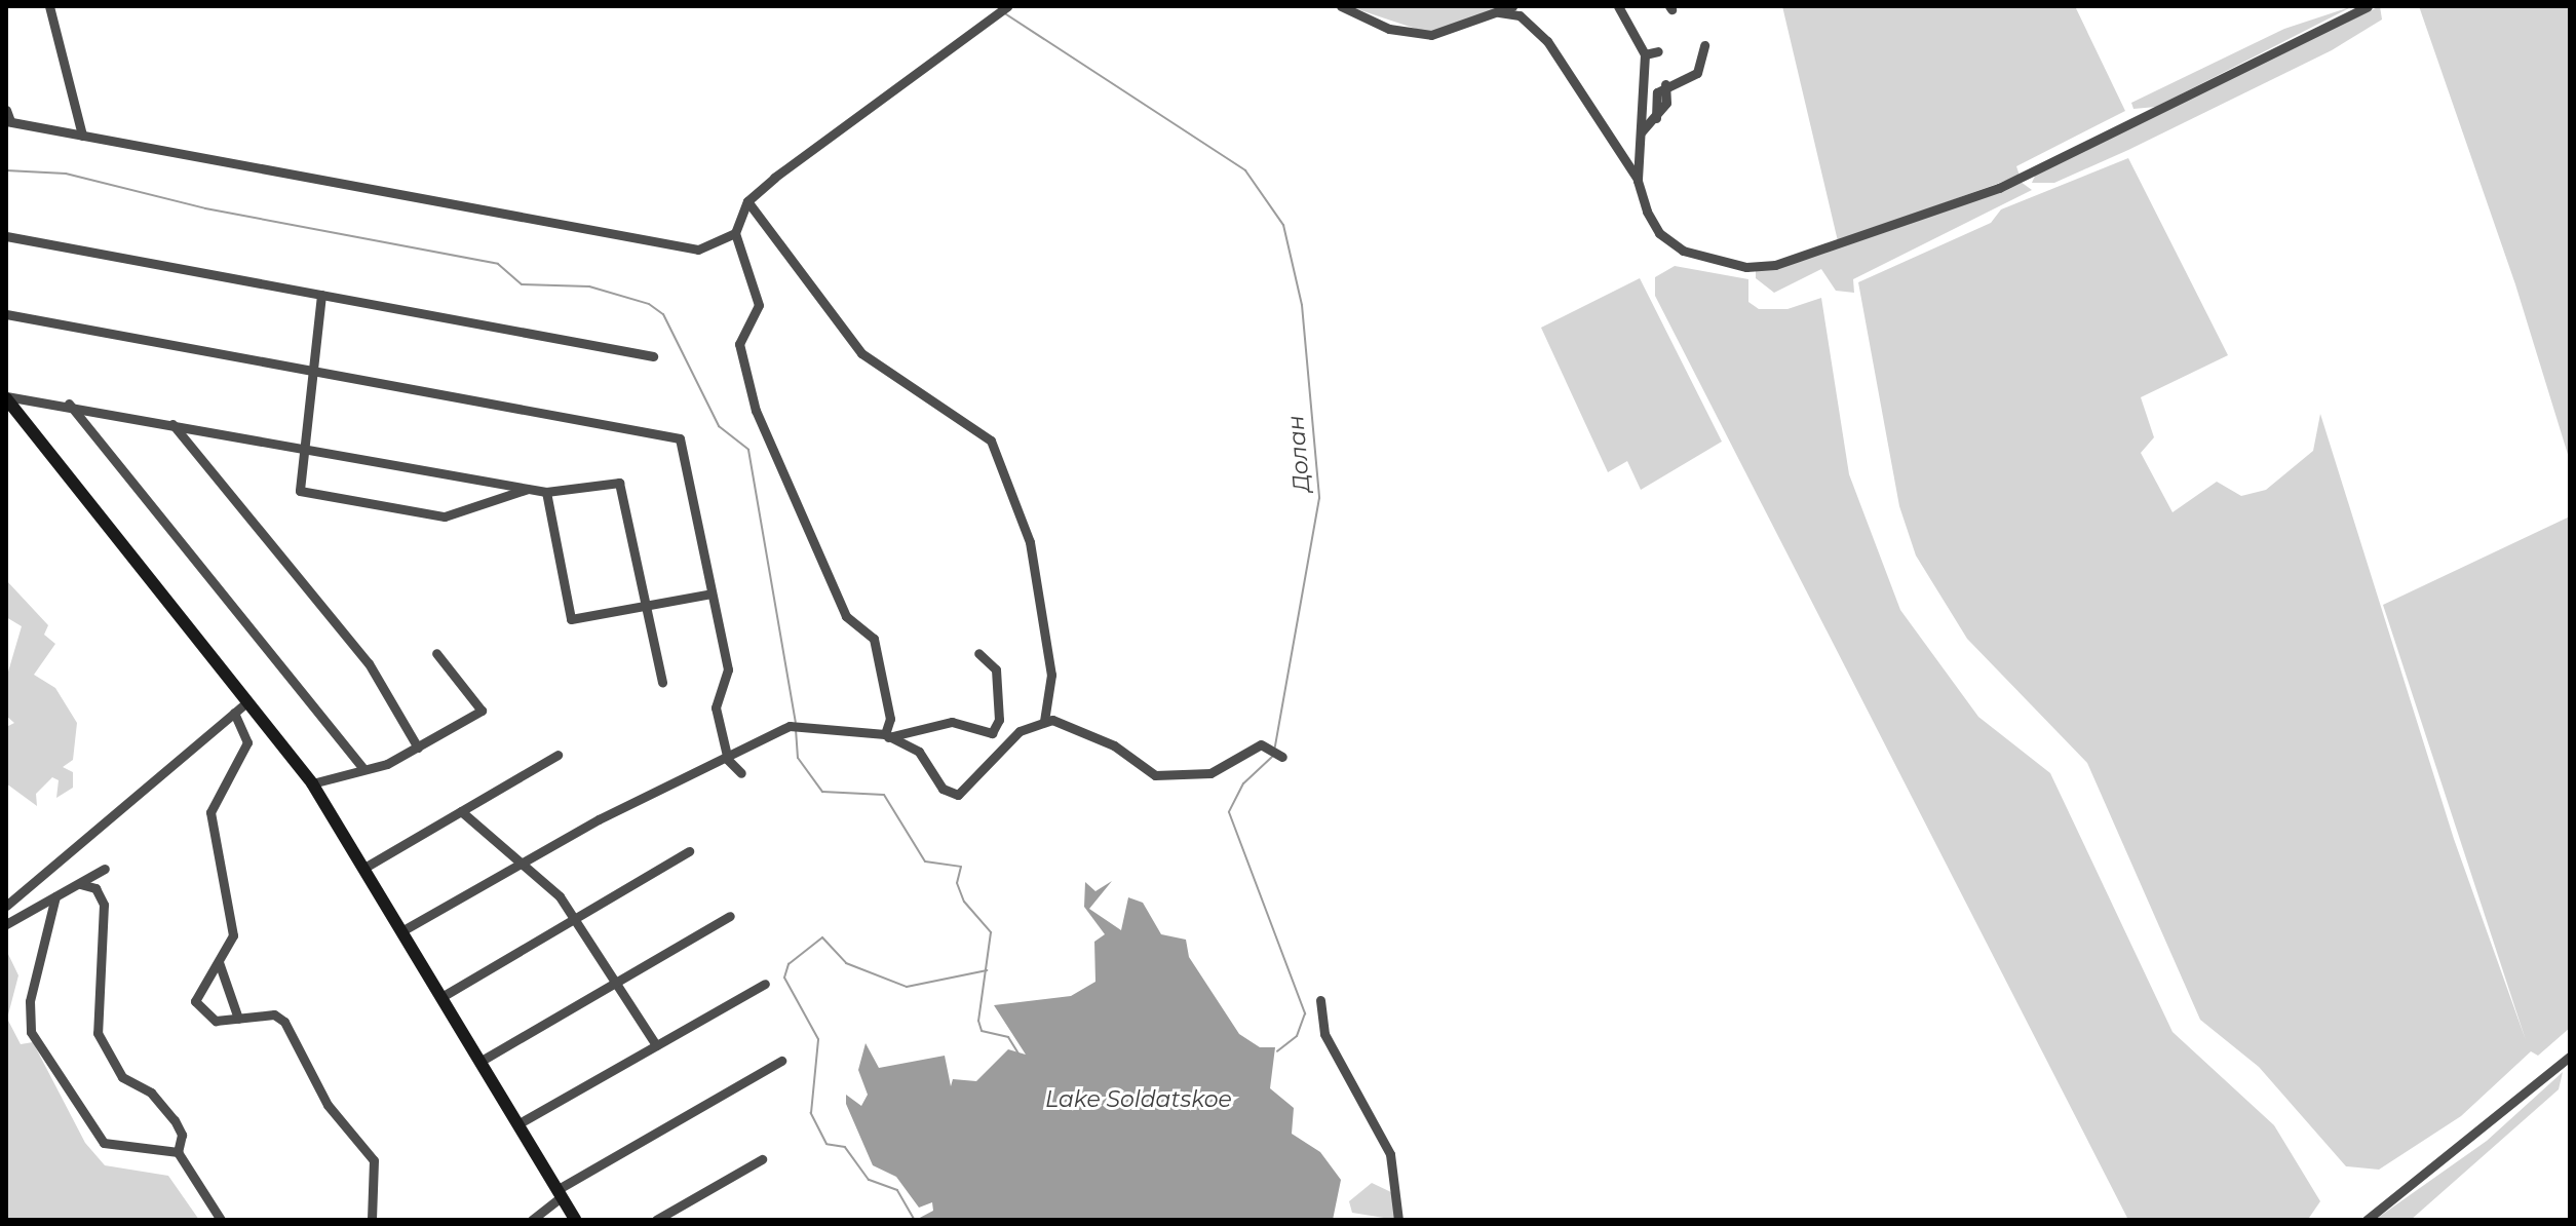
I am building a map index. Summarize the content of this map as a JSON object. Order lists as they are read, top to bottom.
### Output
{
  "water": ["Долан", "Lake Soldatskoe"]
}
